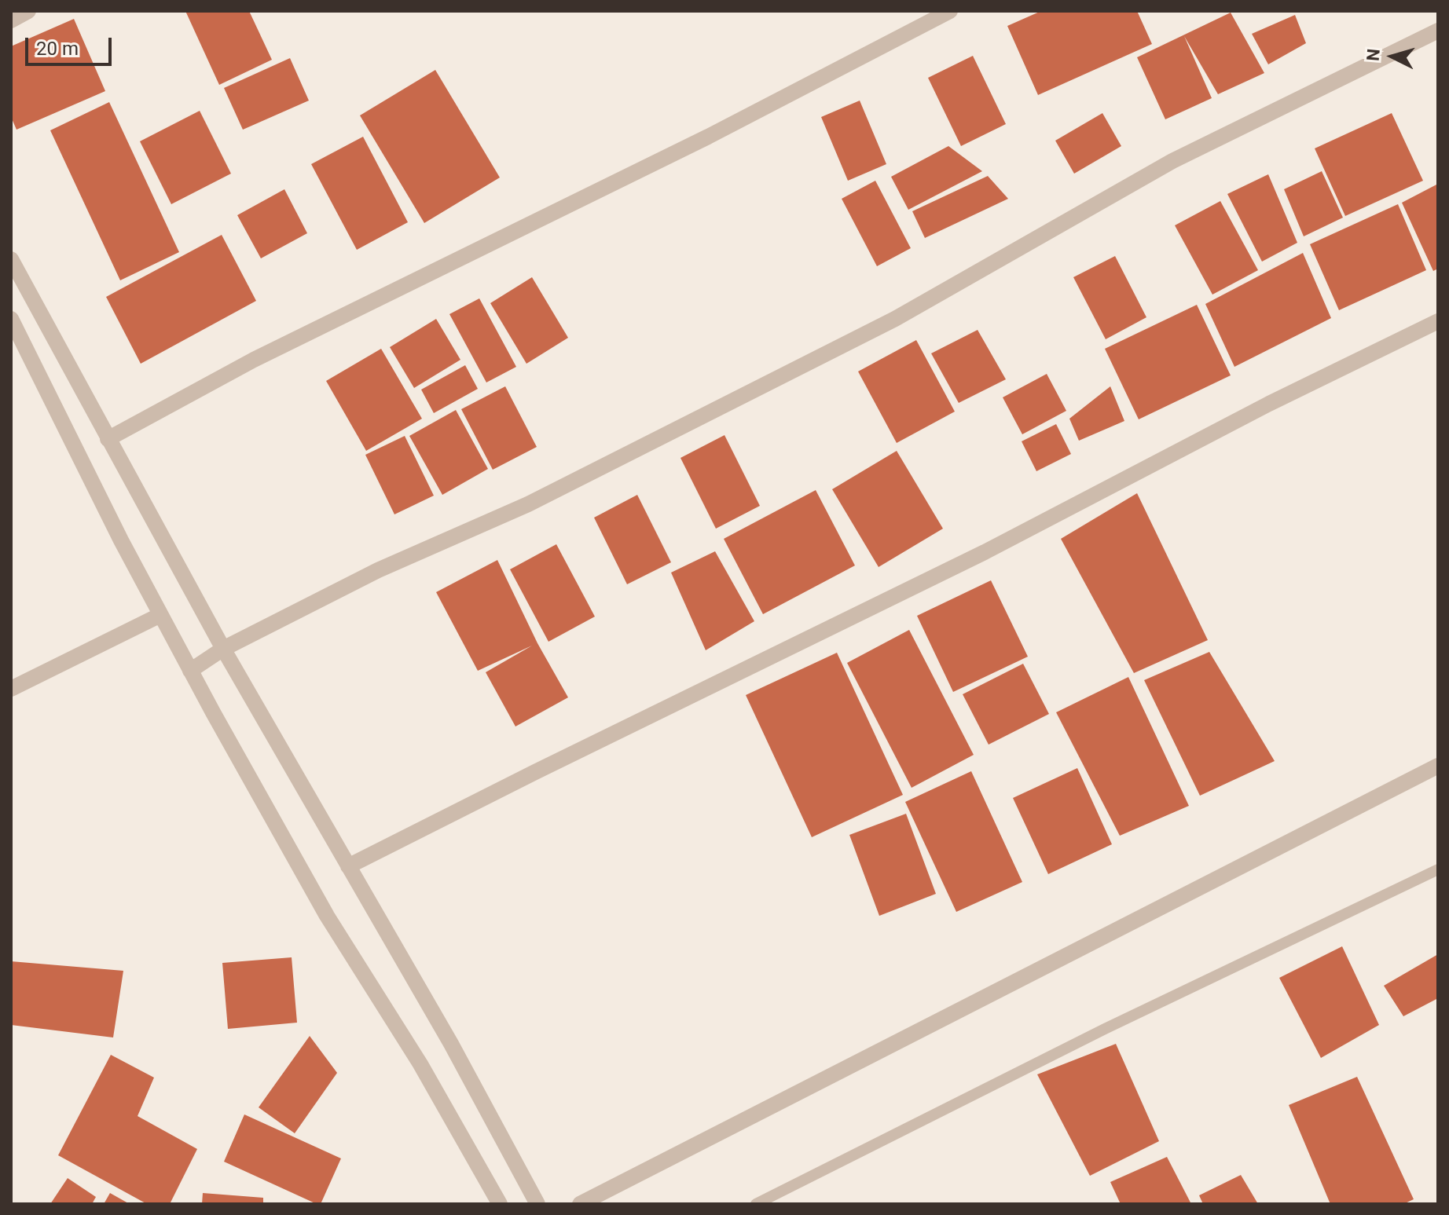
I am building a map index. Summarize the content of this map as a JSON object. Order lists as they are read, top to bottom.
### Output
{
  "scale_bar": "20 m",
  "north": "left"
}
